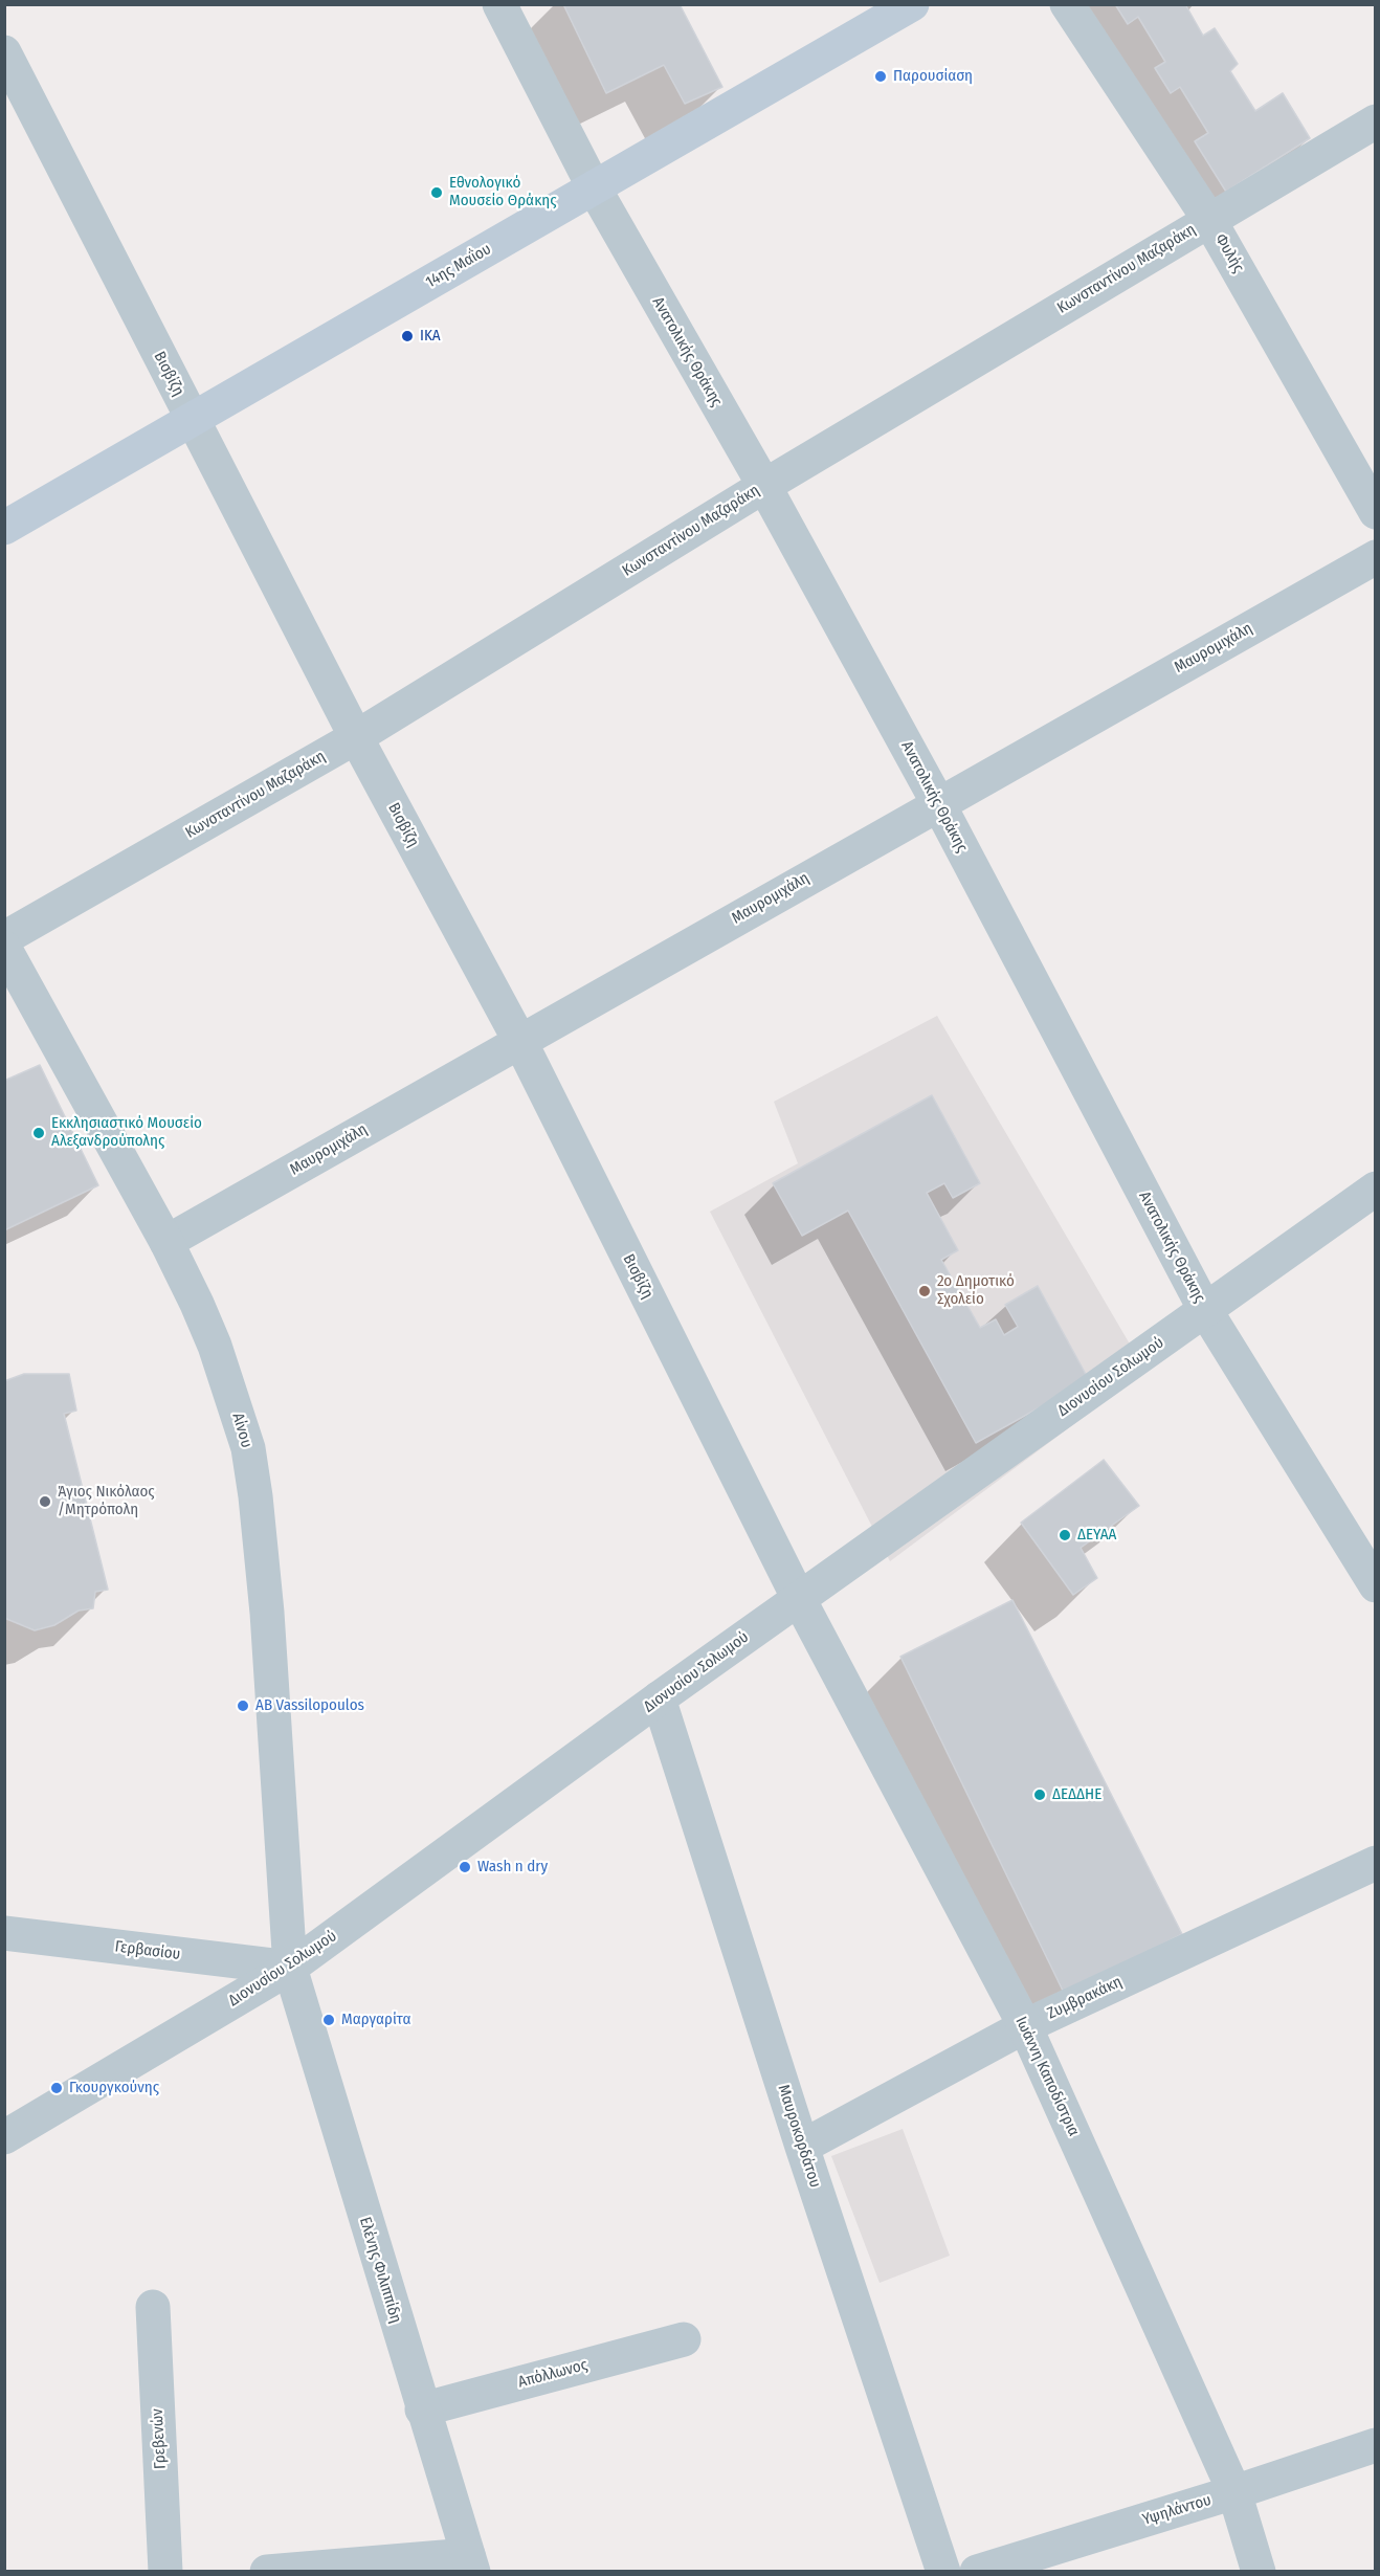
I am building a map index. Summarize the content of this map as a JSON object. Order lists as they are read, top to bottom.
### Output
{
  "streets": {
    "main road": ["14ης Μαΐου"],
    "street": [
      "Φυλής",
      "Κωνσταντίνου Μαζαράκη",
      "Ανατολικής Θράκης",
      "Βισβίζη",
      "Μαυρομιχάλη",
      "Διονυσίου Σολωμού",
      "Αίνου",
      "Γερβασίου",
      "Ζυμβρακάκη",
      "Ιωάννη Καποδίστρια",
      "Μαυροκορδάτου",
      "Ελένης Φιλιππίδη",
      "Απόλλωνος",
      "Γρεβενών",
      "Υψηλάντου"
    ]
  },
  "crossings": [
    ["Φυλής", "Κωνσταντίνου Μαζαράκη"],
    ["14ης Μαΐου", "Ανατολικής Θράκης"],
    ["14ης Μαΐου", "Βισβίζη"],
    ["Κωνσταντίνου Μαζαράκη", "Ανατολικής Θράκης"],
    ["Κωνσταντίνου Μαζαράκη", "Βισβίζη"],
    ["Ανατολικής Θράκης", "Μαυρομιχάλη"],
    ["Ανατολικής Θράκης", "Διονυσίου Σολωμού"],
    ["Βισβίζη", "Μαυρομιχάλη"],
    ["Βισβίζη", "Διονυσίου Σολωμού"],
    ["Βισβίζη", "Ιωάννη Καποδίστρια"],
    ["Μαυρομιχάλη", "Αίνου"],
    ["Διονυσίου Σολωμού", "Αίνου"],
    ["Διονυσίου Σολωμού", "Γερβασίου"],
    ["Διονυσίου Σολωμού", "Ιωάννη Καποδίστρια"],
    ["Διονυσίου Σολωμού", "Μαυροκορδάτου"],
    ["Διονυσίου Σολωμού", "Ελένης Φιλιππίδη"],
    ["Αίνου", "Γερβασίου"],
    ["Αίνου", "Ελένης Φιλιππίδη"],
    ["Γερβασίου", "Ελένης Φιλιππίδη"],
    ["Ζυμβρακάκη", "Ιωάννη Καποδίστρια"],
    ["Ζυμβρακάκη", "Μαυροκορδάτου"],
    ["Ιωάννη Καποδίστρια", "Υψηλάντου"],
    ["Ελένης Φιλιππίδη", "Απόλλωνος"]
  ],
  "places": [
    "Παρουσίαση",
    "Εθνολογικό Μουσείο Θράκης",
    "ΙΚΑ",
    "Εκκλησιαστικό Μουσείο Αλεξανδρούπολης",
    "2o Δημοτικό Σχολείο",
    "Άγιος Νικόλαος /Μητρόπολη",
    "ΔΕΥΑΑ",
    "AB Vassilopoulos",
    "ΔΕΔΔΗΕ",
    "Wash n dry",
    "Μαργαρίτα",
    "Γκουργκούνης"
  ]
}
